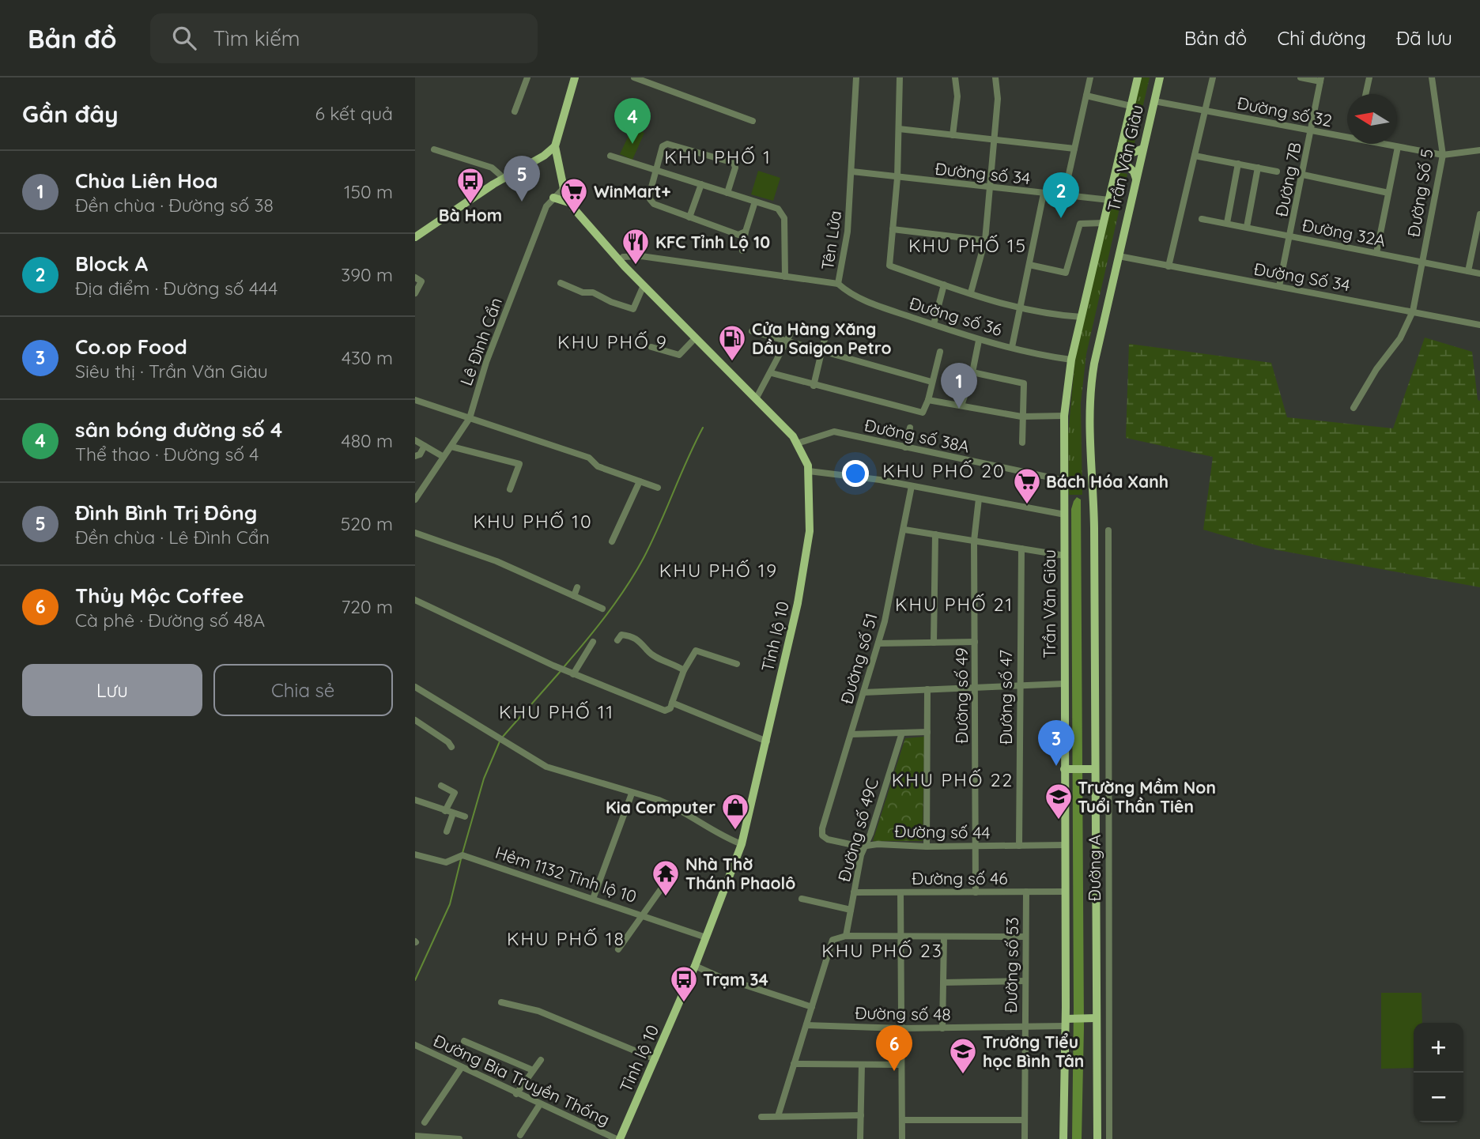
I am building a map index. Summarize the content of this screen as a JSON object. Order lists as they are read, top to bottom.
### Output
{
  "streets": {
    "main road": ["Trần Văn Giàu", "Tỉnh lộ 10"],
    "street": [
      "Đường số 32",
      "Đường số 34",
      "Đường 7B",
      "Đường Số 5",
      "Đường 32A",
      "Tên Lửa",
      "Đường Số 34",
      "Đường số 36",
      "Lê Đình Cẩn",
      "Đường số 38A",
      "Đường số 51",
      "Đường số 49",
      "Đường số 47",
      "Đường số 49C",
      "Đường số 44",
      "Đường A",
      "Hẻm 1132 Tỉnh lộ 10",
      "Đường số 46",
      "Đường số 53",
      "Đường số 48",
      "Đường Bia Truyền Thống"
    ]
  },
  "crossings": [
    ["Đường số 32", "Trần Văn Giàu"],
    ["Đường số 32", "Đường 7B"],
    ["Đường số 32", "Đường Số 5"],
    ["Trần Văn Giàu", "Đường số 34"],
    ["Trần Văn Giàu", "Đường Số 34"],
    ["Trần Văn Giàu", "Đường số 36"],
    ["Trần Văn Giàu", "Đường số 38A"],
    ["Trần Văn Giàu", "Đường số 44"],
    ["Trần Văn Giàu", "Đường số 46"],
    ["Trần Văn Giàu", "Đường số 48"],
    ["Đường số 34", "Tên Lửa"],
    ["Đường 7B", "Đường 32A"],
    ["Đường 7B", "Đường Số 34"],
    ["Đường Số 5", "Đường 32A"],
    ["Đường Số 5", "Đường Số 34"],
    ["Tên Lửa", "Đường số 36"],
    ["Tên Lửa", "Tỉnh lộ 10"],
    ["Lê Đình Cẩn", "Tỉnh lộ 10"],
    ["Đường số 38A", "Tỉnh lộ 10"],
    ["Tỉnh lộ 10", "Hẻm 1132 Tỉnh lộ 10"],
    ["Tỉnh lộ 10", "Đường Bia Truyền Thống"],
    ["Đường số 51", "Đường số 44"],
    ["Đường số 49", "Đường số 44"],
    ["Đường số 49", "Đường số 46"],
    ["Đường số 47", "Đường số 44"],
    ["Đường số 49C", "Đường số 44"],
    ["Đường số 49C", "Đường số 46"],
    ["Đường số 46", "Đường số 53"],
    ["Đường số 53", "Đường số 48"]
  ],
  "districts": [
    "KHU PHỐ 1",
    "KHU PHỐ 15",
    "KHU PHỐ 9",
    "KHU PHỐ 20",
    "KHU PHỐ 10",
    "KHU PHỐ 19",
    "KHU PHỐ 21",
    "KHU PHỐ 11",
    "KHU PHỐ 22",
    "KHU PHỐ 18",
    "KHU PHỐ 23"
  ],
  "places": {
    "bus stop": ["Bà Hom", "Trạm 34"],
    "supermarket": ["WinMart+", "Bách Hóa Xanh"],
    "restaurant": ["KFC Tỉnh Lộ 10"],
    "fuel station": ["Cửa Hàng Xăng Dầu Saigon Petro"],
    "school or university": ["Trường Mầm Non Tuổi Thần Tiên", "Trường Tiểu học Bình Tân"],
    "shop": ["Kia Computer"],
    "temple": ["Nhà Thờ Thánh Phaolô"]
  },
  "north": "left",
  "page": {
    "header": "Bản đồ",
    "search": "Tìm kiếm",
    "nav": ["Bản đồ", "Chỉ đường", "Đã lưu"],
    "heading": ["Gần đây", "6 kết quả"],
    "pins": [
      "4",
      "5",
      "2",
      "1",
      "3",
      "6"
    ],
    "list": [
      {
        "mark": "1",
        "name": "Chùa Liên Hoa",
        "note": "Đền chùa · Đường số 38",
        "value": "150 m"
      },
      {
        "mark": "2",
        "name": "Block A",
        "note": "Địa điểm · Đường số 444",
        "value": "390 m"
      },
      {
        "mark": "3",
        "name": "Co.op Food",
        "note": "Siêu thị · Trần Văn Giàu",
        "value": "430 m"
      },
      {
        "mark": "4",
        "name": "sân bóng đường số 4",
        "note": "Thể thao · Đường số 4",
        "value": "480 m"
      },
      {
        "mark": "5",
        "name": "Đình Bình Trị Đông",
        "note": "Đền chùa · Lê Đình Cẩn",
        "value": "520 m"
      },
      {
        "mark": "6",
        "name": "Thủy Mộc Coffee",
        "note": "Cà phê · Đường số 48A",
        "value": "720 m"
      }
    ],
    "buttons": ["Lưu", "Chia sẻ"],
    "map_buttons": ["+", "−"]
  }
}
